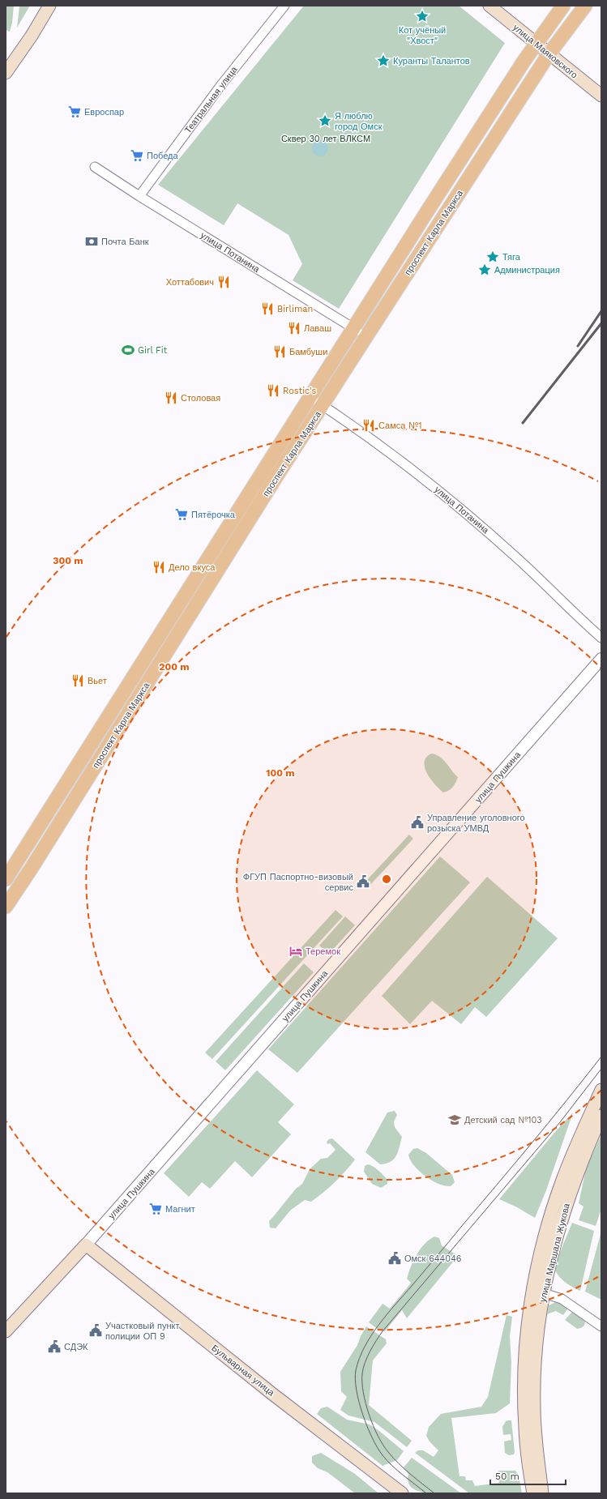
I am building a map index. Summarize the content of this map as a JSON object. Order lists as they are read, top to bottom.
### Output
{
  "streets": {
    "main road": [
      "улица Маяковского",
      "проспект Карла Маркса",
      "улица Пушкина",
      "улица Маршала Жукова",
      "Бульварная улица"
    ],
    "street": ["Театральная улица", "улица Потанина"]
  },
  "crossings": [
    ["улица Маяковского", "проспект Карла Маркса"],
    ["Театральная улица", "улица Потанина"],
    ["проспект Карла Маркса", "улица Потанина"],
    ["улица Пушкина", "Бульварная улица"]
  ],
  "parks": ["Сквер 30 лет ВЛКСМ"],
  "places": {
    "place": [
      "Кот учёный \"Хвост\"",
      "Куранты Талантов",
      "Я люблю город Омск",
      "Тяга",
      "Администрация"
    ],
    "supermarket": [
      "Евроспар",
      "Победа",
      "Пятёрочка",
      "Магнит"
    ],
    "bank": ["Почта Банк"],
    "restaurant": [
      "Хоттабович",
      "Birliman",
      "Лаваш",
      "Бамбуши",
      "Rostic's",
      "Столовая",
      "Самса №1",
      "Дело вкуса",
      "Вьет"
    ],
    "sports": ["Girl Fit"],
    "public building": [
      "Управление уголовного розыска УМВД",
      "ФГУП Паспортно-визовый сервис",
      "Омск 644046",
      "Участковый пункт полиции ОП 9",
      "СДЭК"
    ],
    "hotel": ["Теремок"],
    "school or university": ["Детский сад №103"]
  },
  "scale_bar": "50 m",
  "rings": ["300 m", "200 m", "100 m"]
}
